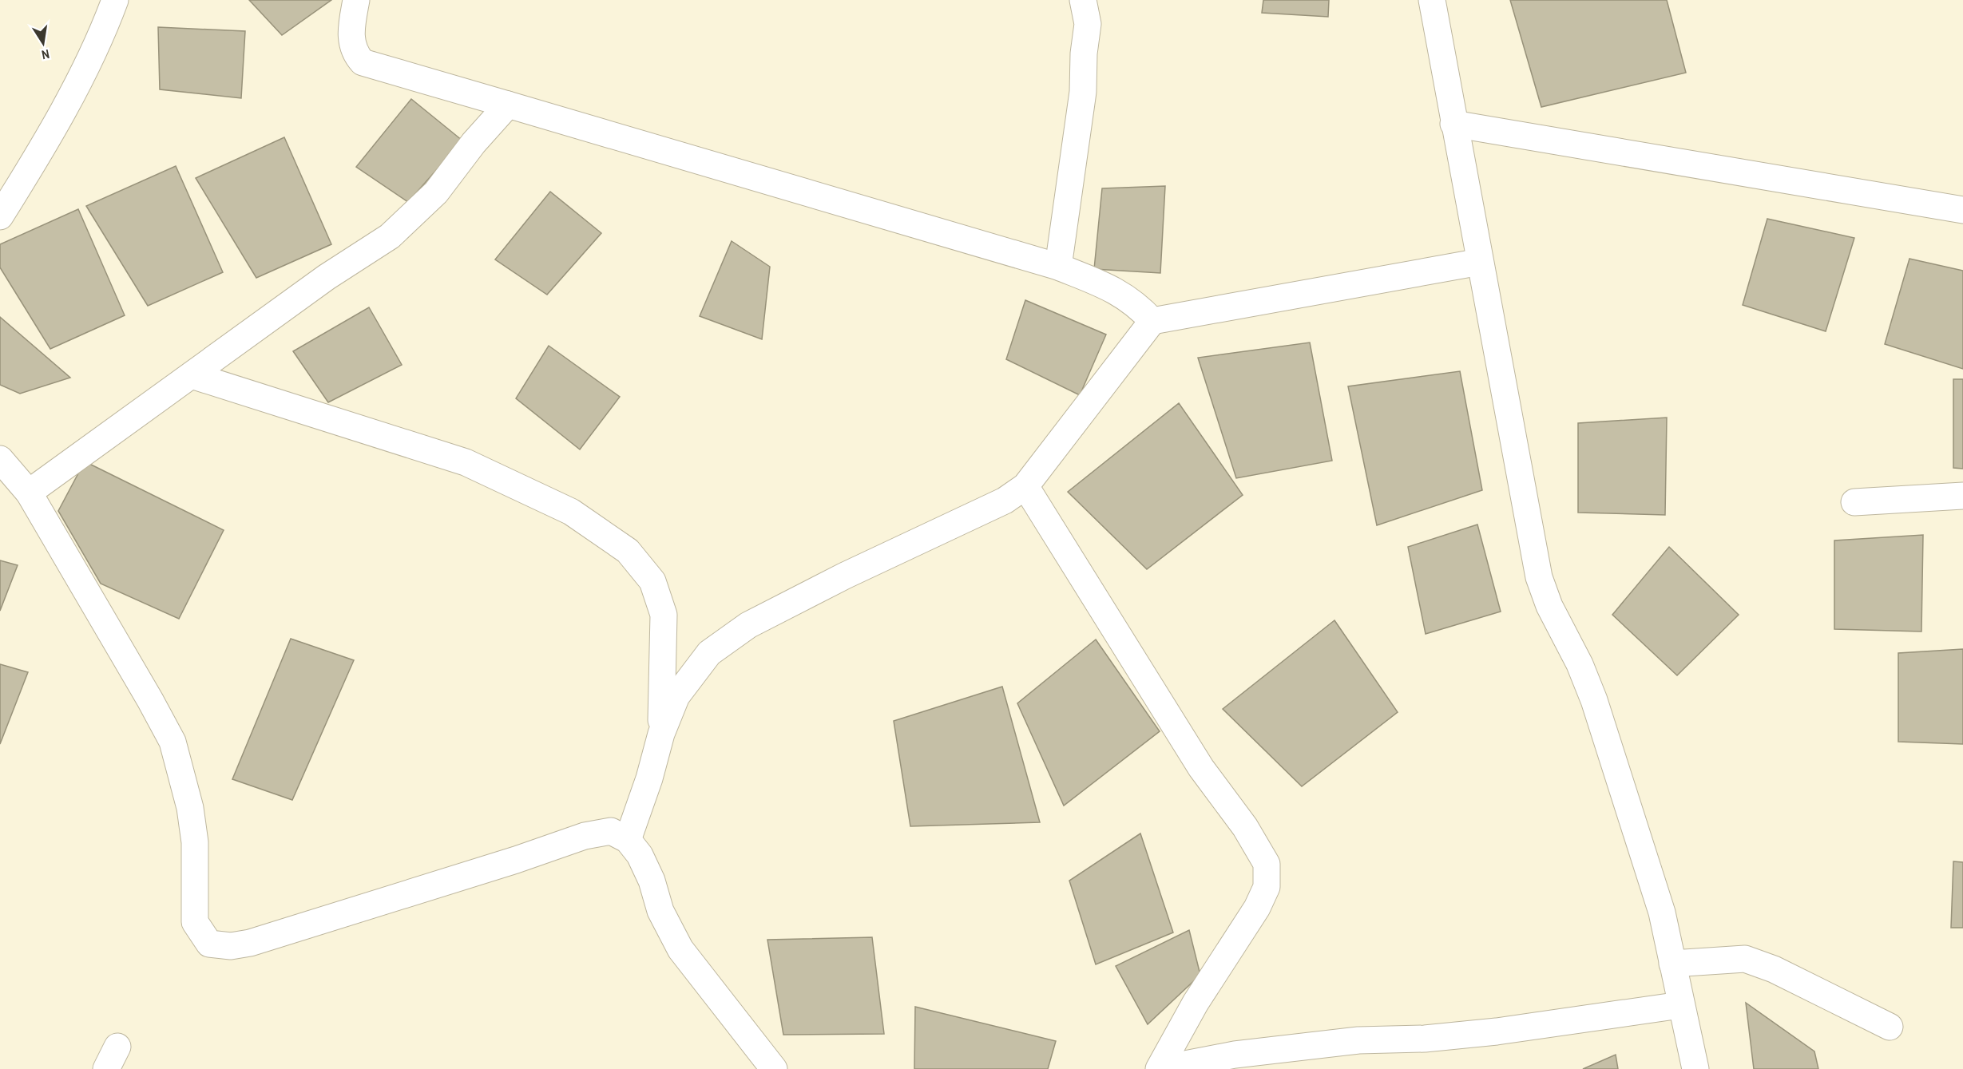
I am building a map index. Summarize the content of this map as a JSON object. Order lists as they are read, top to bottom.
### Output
{
  "north": "bottom"
}
